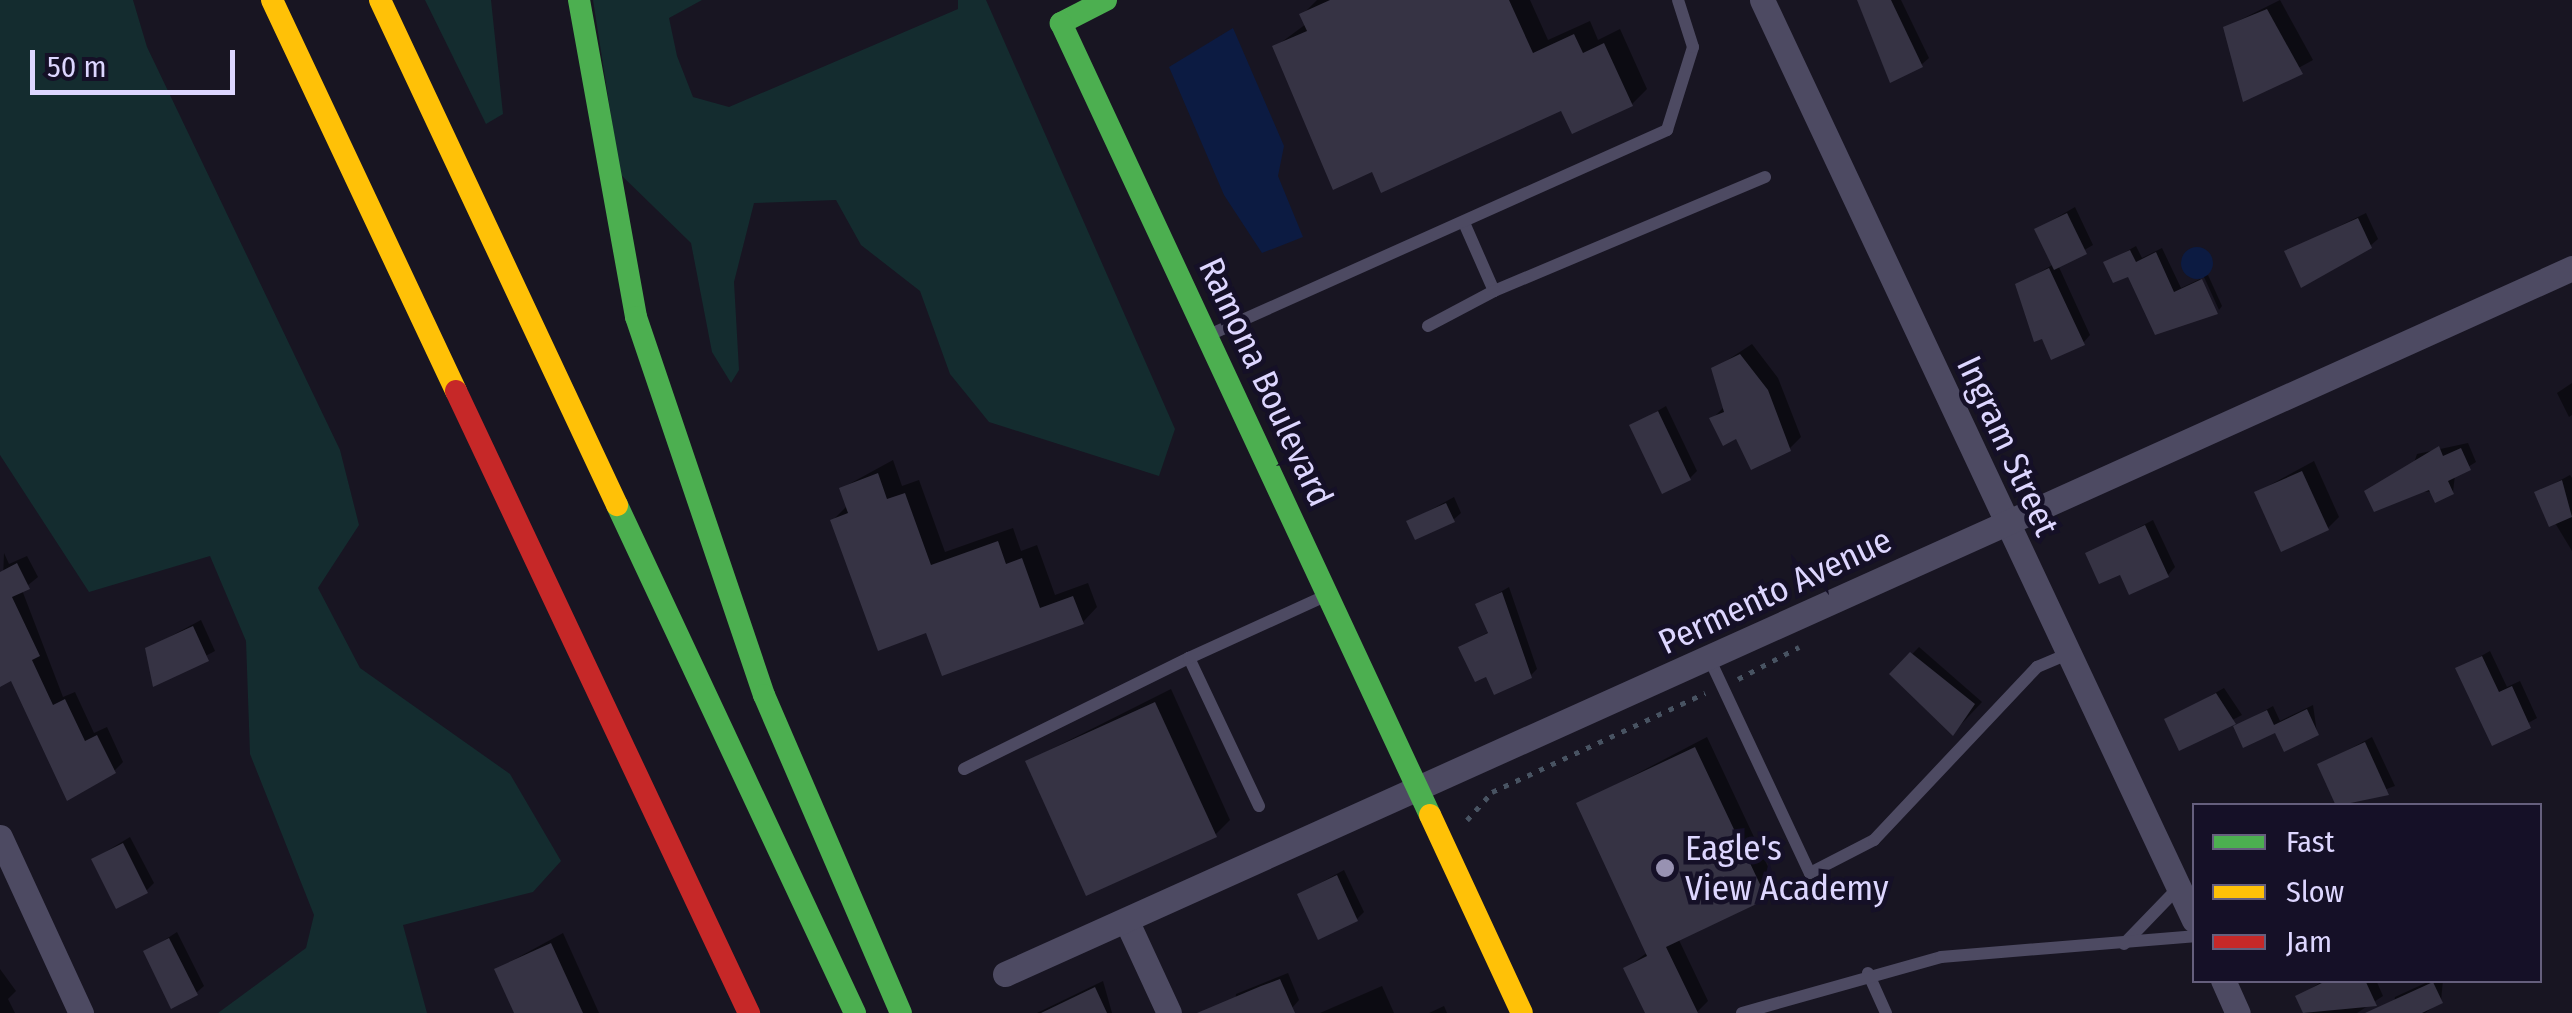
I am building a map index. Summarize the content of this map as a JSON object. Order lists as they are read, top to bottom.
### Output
{
  "streets": {
    "main road": ["Ramona Boulevard"],
    "street": ["Ingram Street", "Permento Avenue"]
  },
  "crossings": [
    ["Ramona Boulevard", "Permento Avenue"],
    ["Ingram Street", "Permento Avenue"]
  ],
  "places": ["Eagle's View Academy"],
  "legend": ["Fast", "Slow", "Jam"],
  "scale_bar": "50 m"
}
